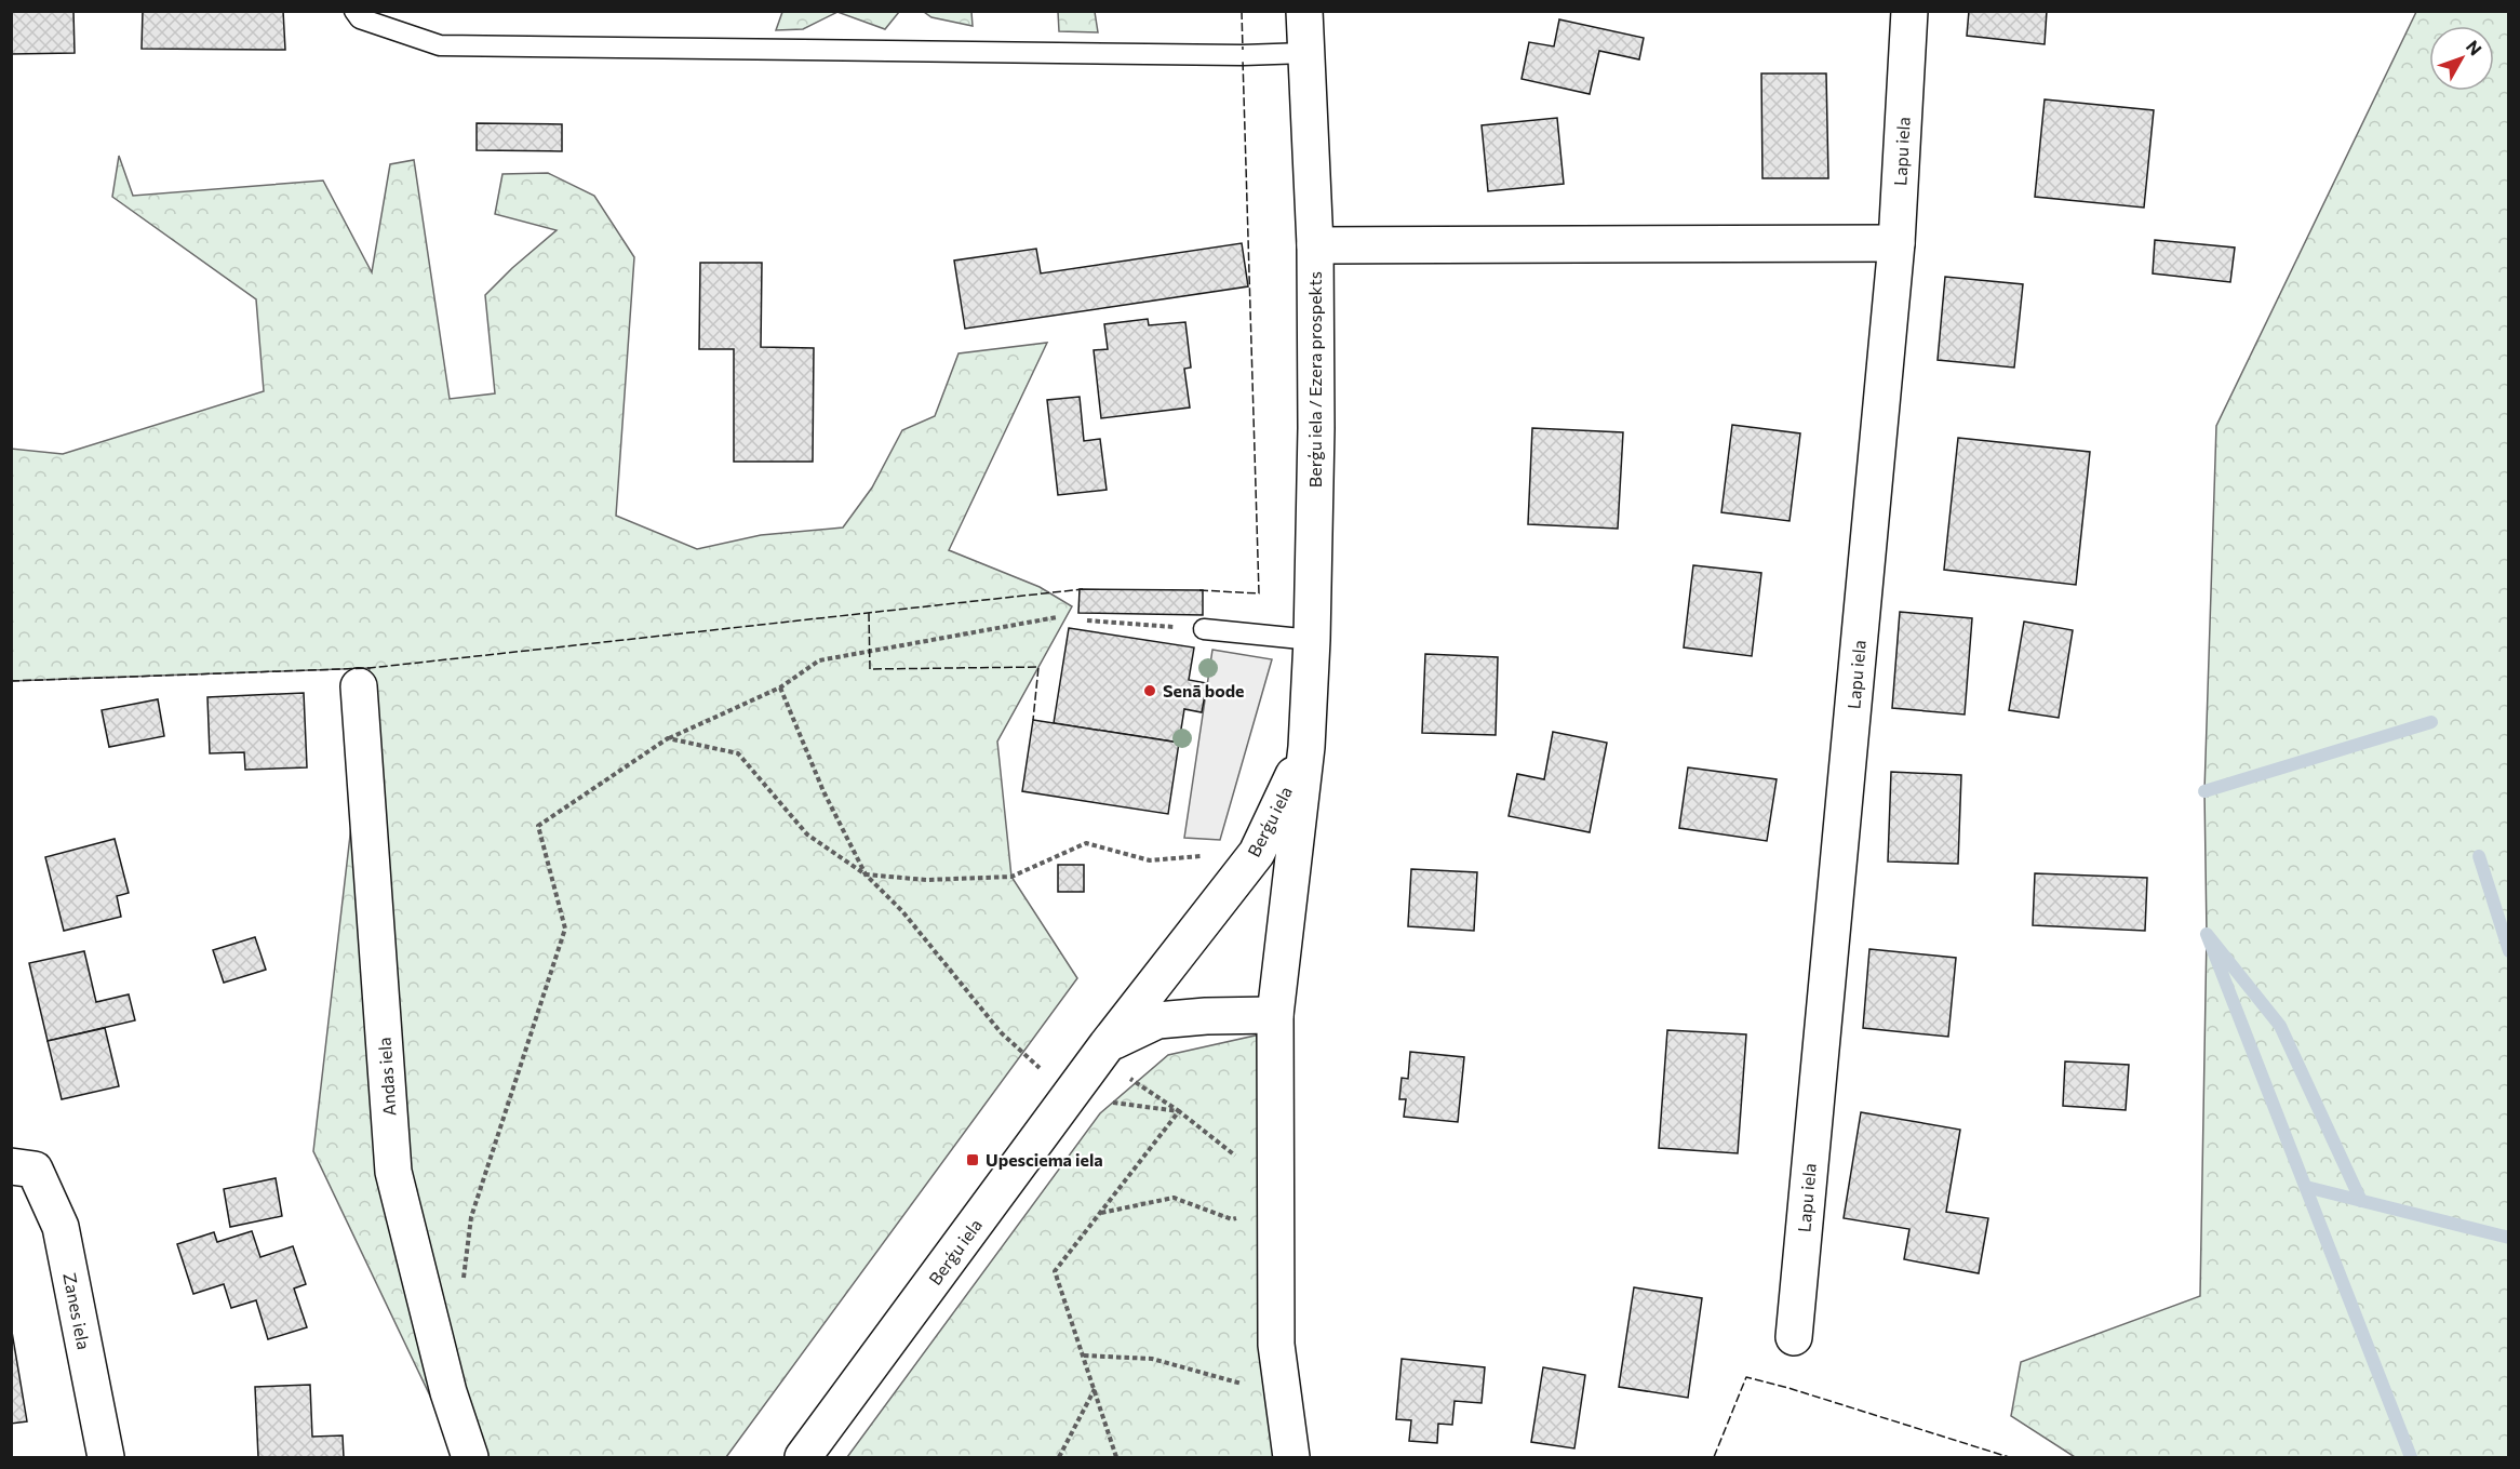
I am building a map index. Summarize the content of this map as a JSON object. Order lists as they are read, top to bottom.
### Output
{
  "streets": {
    "street": [
      "Lapu iela",
      "Berģu iela / Ezera prospekts",
      "Berģu iela",
      "Andas iela",
      "Zanes iela"
    ]
  },
  "crossings": [
    ["Berģu iela / Ezera prospekts", "Berģu iela"]
  ],
  "places": {
    "other": ["Senā bode"],
    "transit": ["Upesciema iela"]
  },
  "north": "top right"
}
